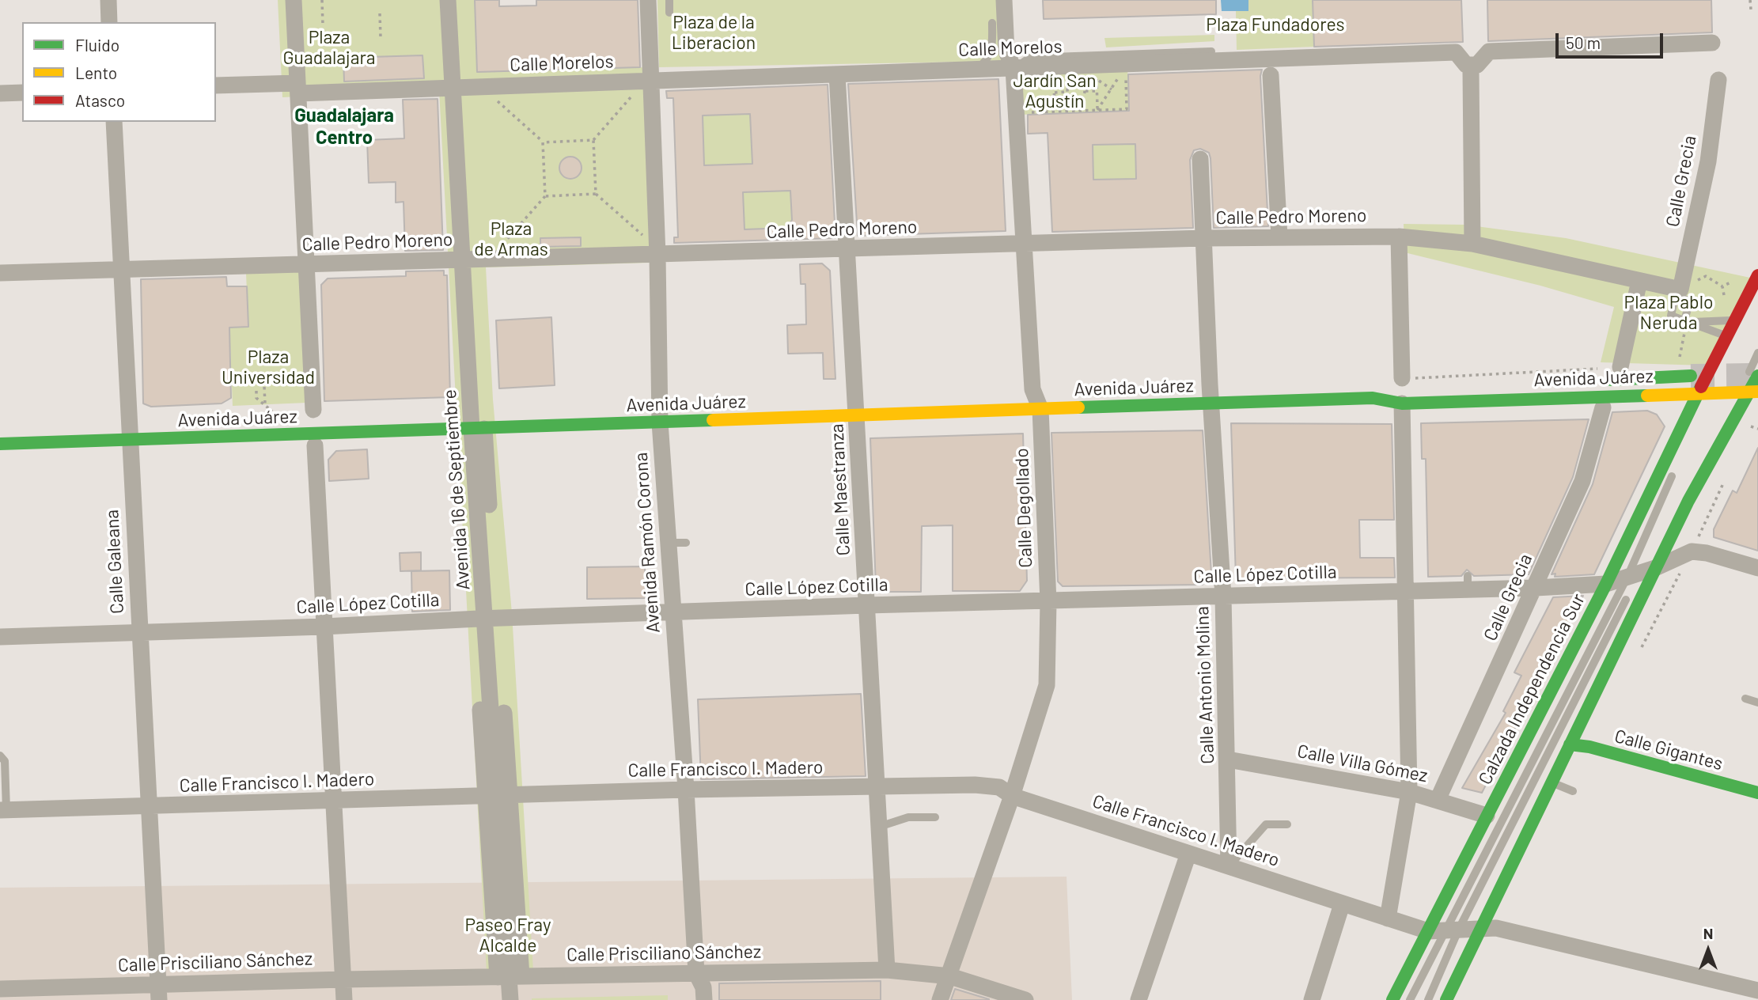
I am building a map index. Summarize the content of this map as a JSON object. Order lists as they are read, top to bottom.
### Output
{
  "streets": {
    "main road": ["Avenida Juárez", "Calzada Independencia Sur", "Calle Gigantes"],
    "street": [
      "Calle Morelos",
      "Calle Grecia",
      "Calle Pedro Moreno",
      "Avenida 16 de Septiembre",
      "Calle Maestranza",
      "Calle Degollado",
      "Avenida Ramón Corona",
      "Calle Galeana",
      "Calle López Cotilla",
      "Calle Antonio Molina",
      "Calle Villa Gómez",
      "Calle Francisco I. Madero",
      "Calle Prisciliano Sánchez"
    ]
  },
  "crossings": [
    ["Calle Morelos", "Avenida 16 de Septiembre"],
    ["Calle Morelos", "Calle Maestranza"],
    ["Calle Morelos", "Calle Degollado"],
    ["Calle Morelos", "Avenida Ramón Corona"],
    ["Calle Grecia", "Calle Pedro Moreno"],
    ["Calle Grecia", "Calle López Cotilla"],
    ["Calle Grecia", "Calle Villa Gómez"],
    ["Calle Pedro Moreno", "Avenida 16 de Septiembre"],
    ["Calle Pedro Moreno", "Calle Maestranza"],
    ["Calle Pedro Moreno", "Calle Degollado"],
    ["Calle Pedro Moreno", "Avenida Ramón Corona"],
    ["Calle Pedro Moreno", "Calle Galeana"],
    ["Calle Pedro Moreno", "Calle Antonio Molina"],
    ["Avenida Juárez", "Avenida 16 de Septiembre"],
    ["Avenida Juárez", "Calle Maestranza"],
    ["Avenida Juárez", "Calle Degollado"],
    ["Avenida Juárez", "Avenida Ramón Corona"],
    ["Avenida Juárez", "Calle Galeana"],
    ["Avenida Juárez", "Calle Antonio Molina"],
    ["Avenida Juárez", "Calzada Independencia Sur"],
    ["Avenida 16 de Septiembre", "Calle López Cotilla"],
    ["Avenida 16 de Septiembre", "Calle Francisco I. Madero"],
    ["Avenida 16 de Septiembre", "Calle Prisciliano Sánchez"],
    ["Calle Maestranza", "Calle López Cotilla"],
    ["Calle Maestranza", "Calle Francisco I. Madero"],
    ["Calle Maestranza", "Calle Prisciliano Sánchez"],
    ["Calle Degollado", "Calle López Cotilla"],
    ["Calle Degollado", "Calle Francisco I. Madero"],
    ["Calle Degollado", "Calle Prisciliano Sánchez"],
    ["Avenida Ramón Corona", "Calle López Cotilla"],
    ["Avenida Ramón Corona", "Calle Francisco I. Madero"],
    ["Avenida Ramón Corona", "Calle Prisciliano Sánchez"],
    ["Calle Galeana", "Calle López Cotilla"],
    ["Calle Galeana", "Calle Francisco I. Madero"],
    ["Calle Galeana", "Calle Prisciliano Sánchez"],
    ["Calle López Cotilla", "Calle Antonio Molina"],
    ["Calle López Cotilla", "Calzada Independencia Sur"],
    ["Calle Antonio Molina", "Calle Villa Gómez"],
    ["Calle Antonio Molina", "Calle Francisco I. Madero"],
    ["Calzada Independencia Sur", "Calle Villa Gómez"],
    ["Calzada Independencia Sur", "Calle Francisco I. Madero"]
  ],
  "districts": ["Guadalajara Centro"],
  "parks": [
    "Plaza de la Liberacion",
    "Plaza Fundadores",
    "Plaza Guadalajara",
    "Jardín San Agustín",
    "Plaza de Armas",
    "Plaza Pablo Neruda",
    "Plaza Universidad",
    "Paseo Fray Alcalde"
  ],
  "legend": ["Fluido", "Lento", "Atasco"],
  "scale_bar": "50 m",
  "north": "top"
}
